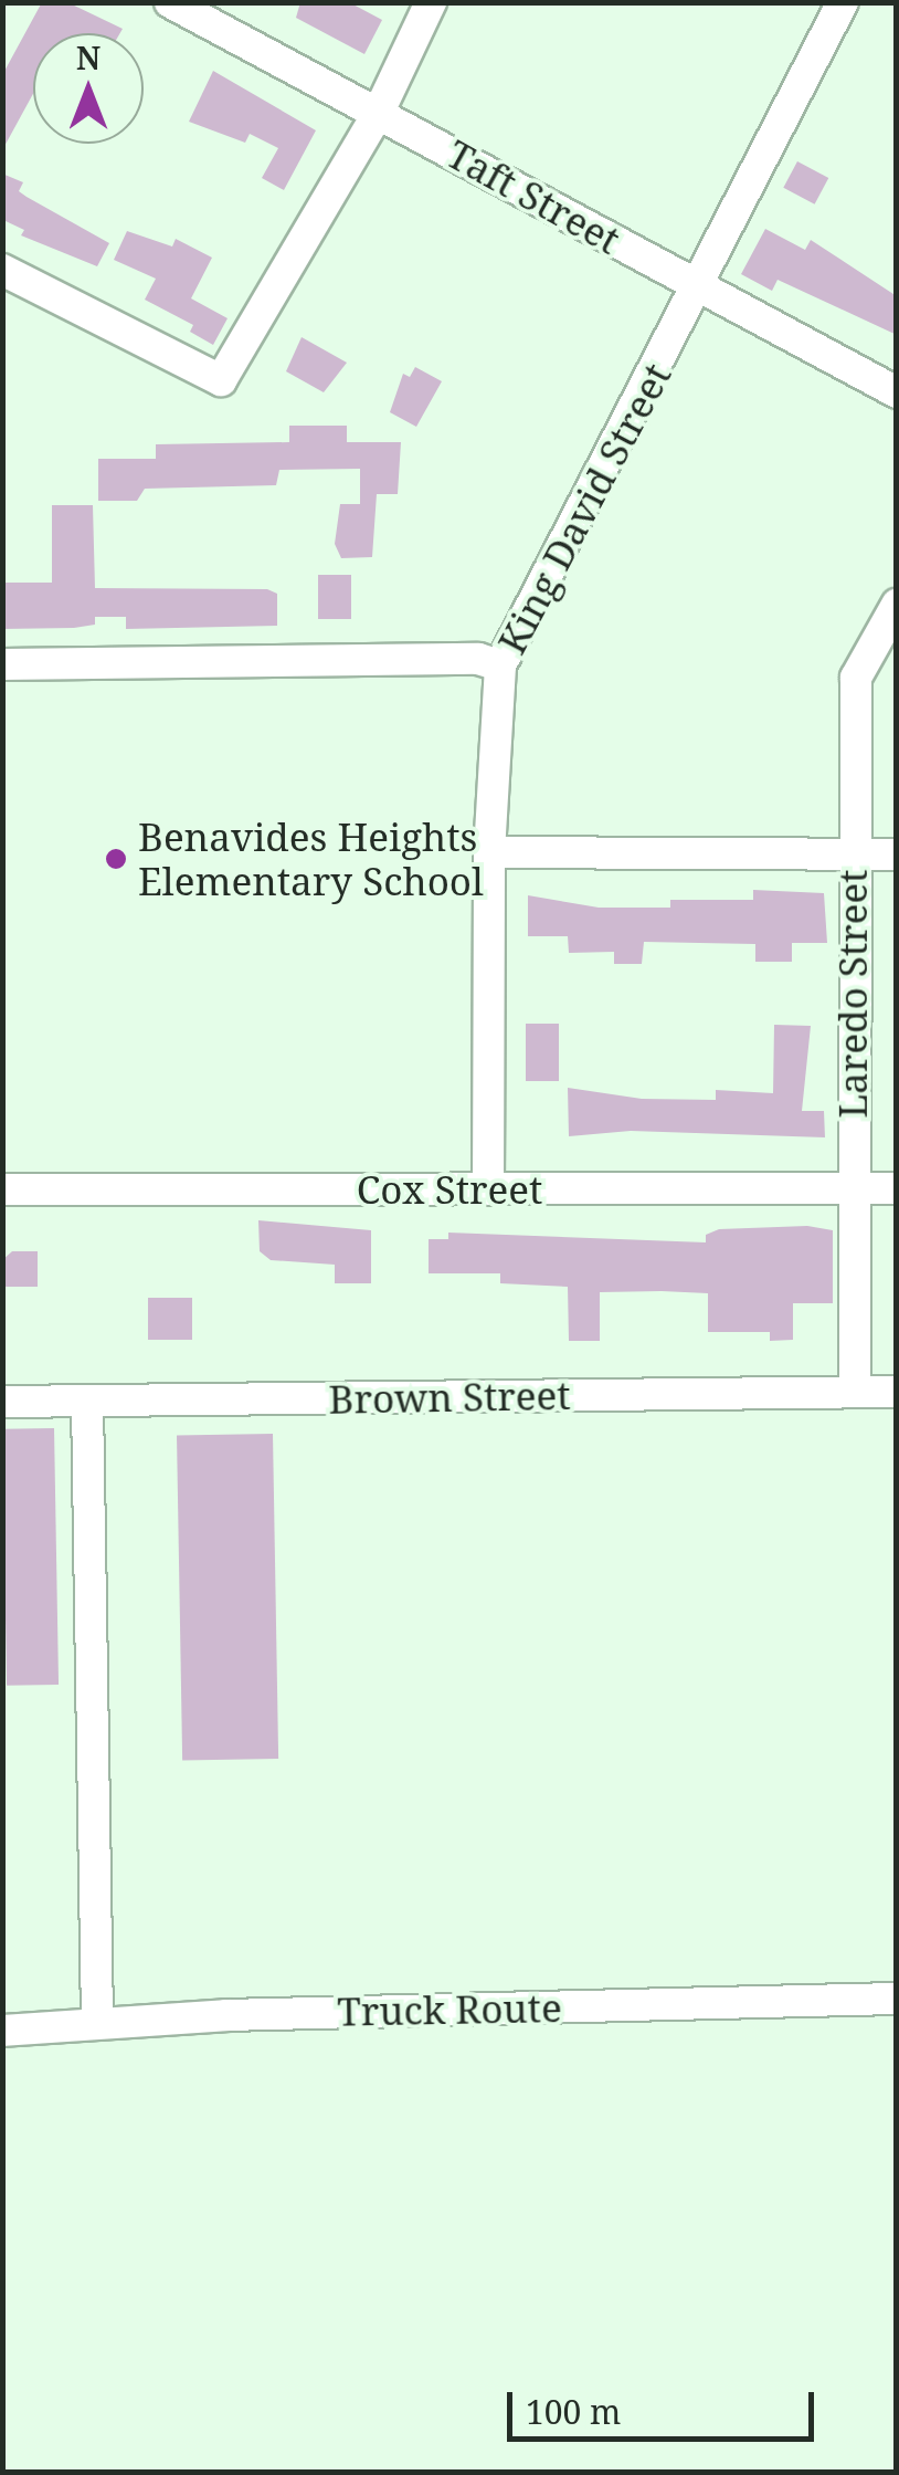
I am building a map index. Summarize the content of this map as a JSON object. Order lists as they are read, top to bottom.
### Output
{
  "streets": {
    "street": [
      "Taft Street",
      "King David Street",
      "Laredo Street",
      "Cox Street",
      "Brown Street",
      "Truck Route"
    ]
  },
  "crossings": [
    ["Taft Street", "King David Street"],
    ["King David Street", "Cox Street"],
    ["Laredo Street", "Cox Street"],
    ["Laredo Street", "Brown Street"]
  ],
  "places": ["Benavides Heights Elementary School"],
  "scale_bar": "100 m",
  "north": "top"
}
